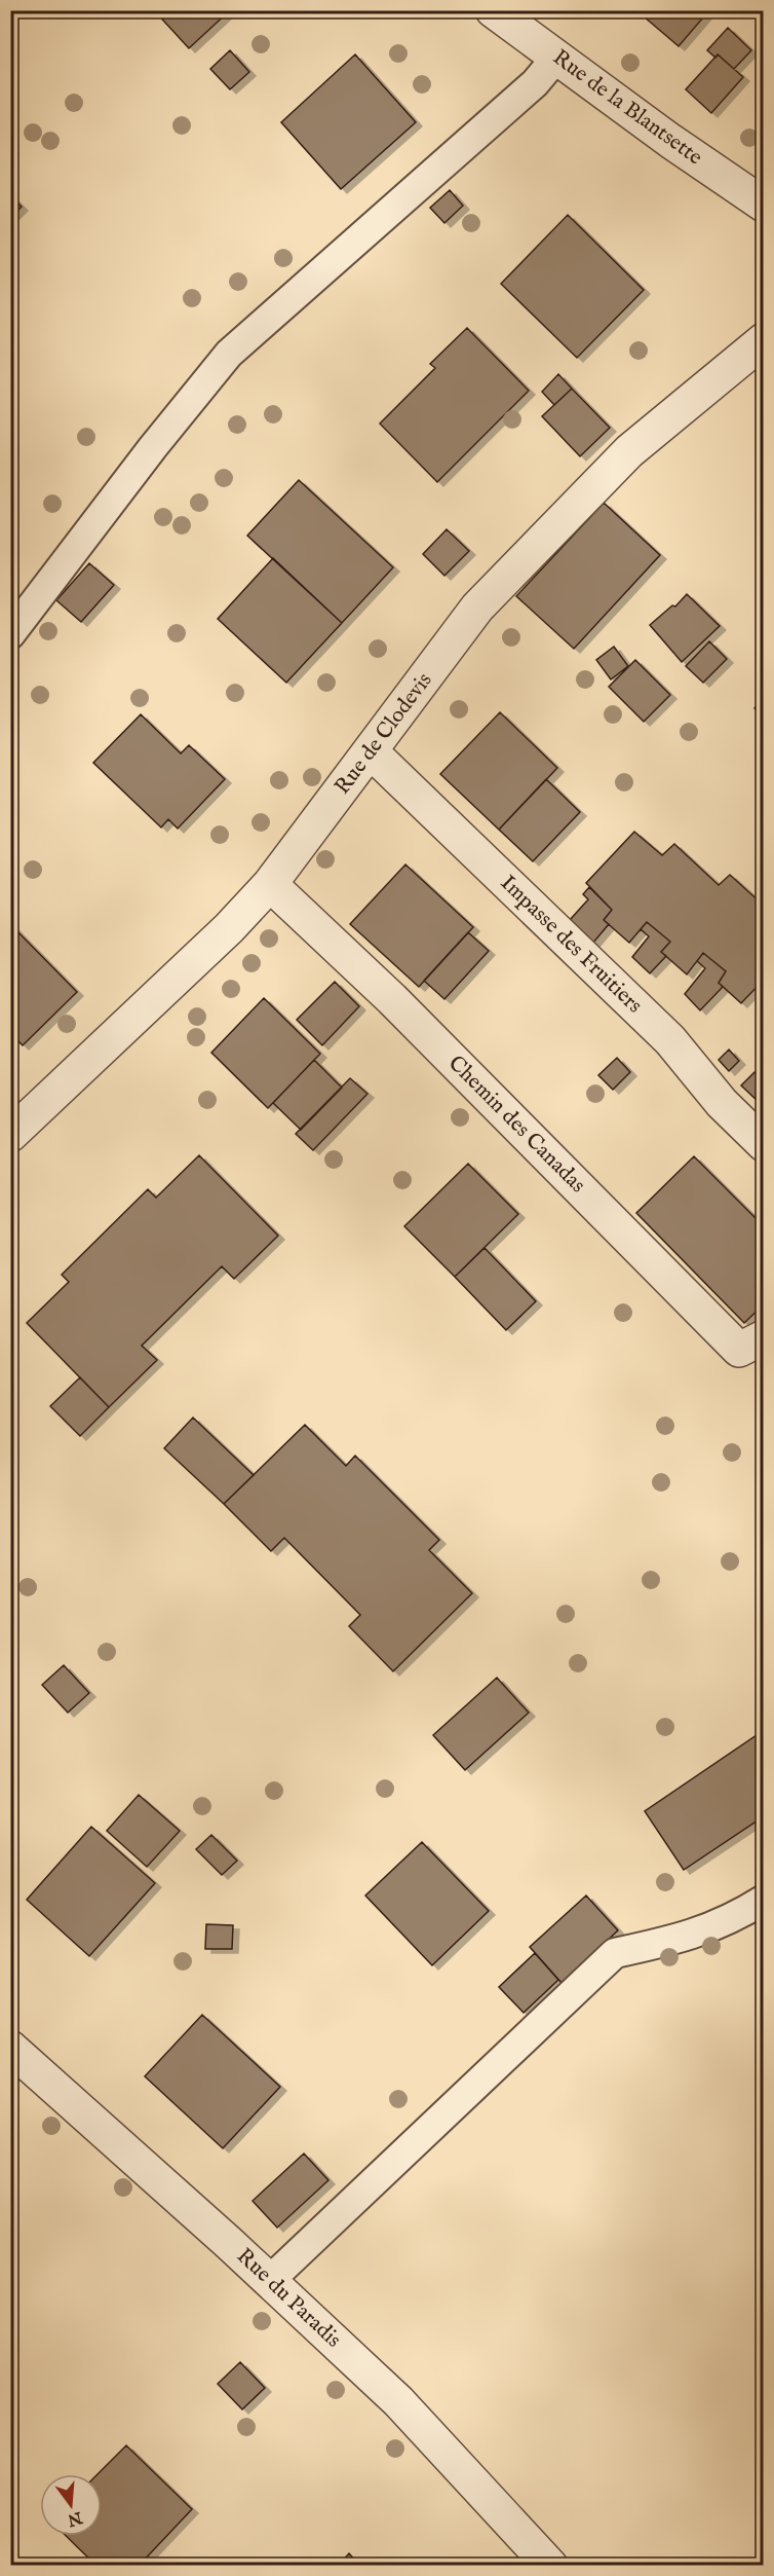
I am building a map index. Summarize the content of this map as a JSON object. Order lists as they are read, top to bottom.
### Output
{
  "streets": {
    "street": [
      "Rue de la Blantsette",
      "Rue de Clodevis",
      "Impasse des Fruitiers",
      "Chemin des Canadas",
      "Rue du Paradis"
    ]
  },
  "crossings": [
    ["Rue de Clodevis", "Impasse des Fruitiers"],
    ["Rue de Clodevis", "Chemin des Canadas"]
  ],
  "north": "bottom"
}
